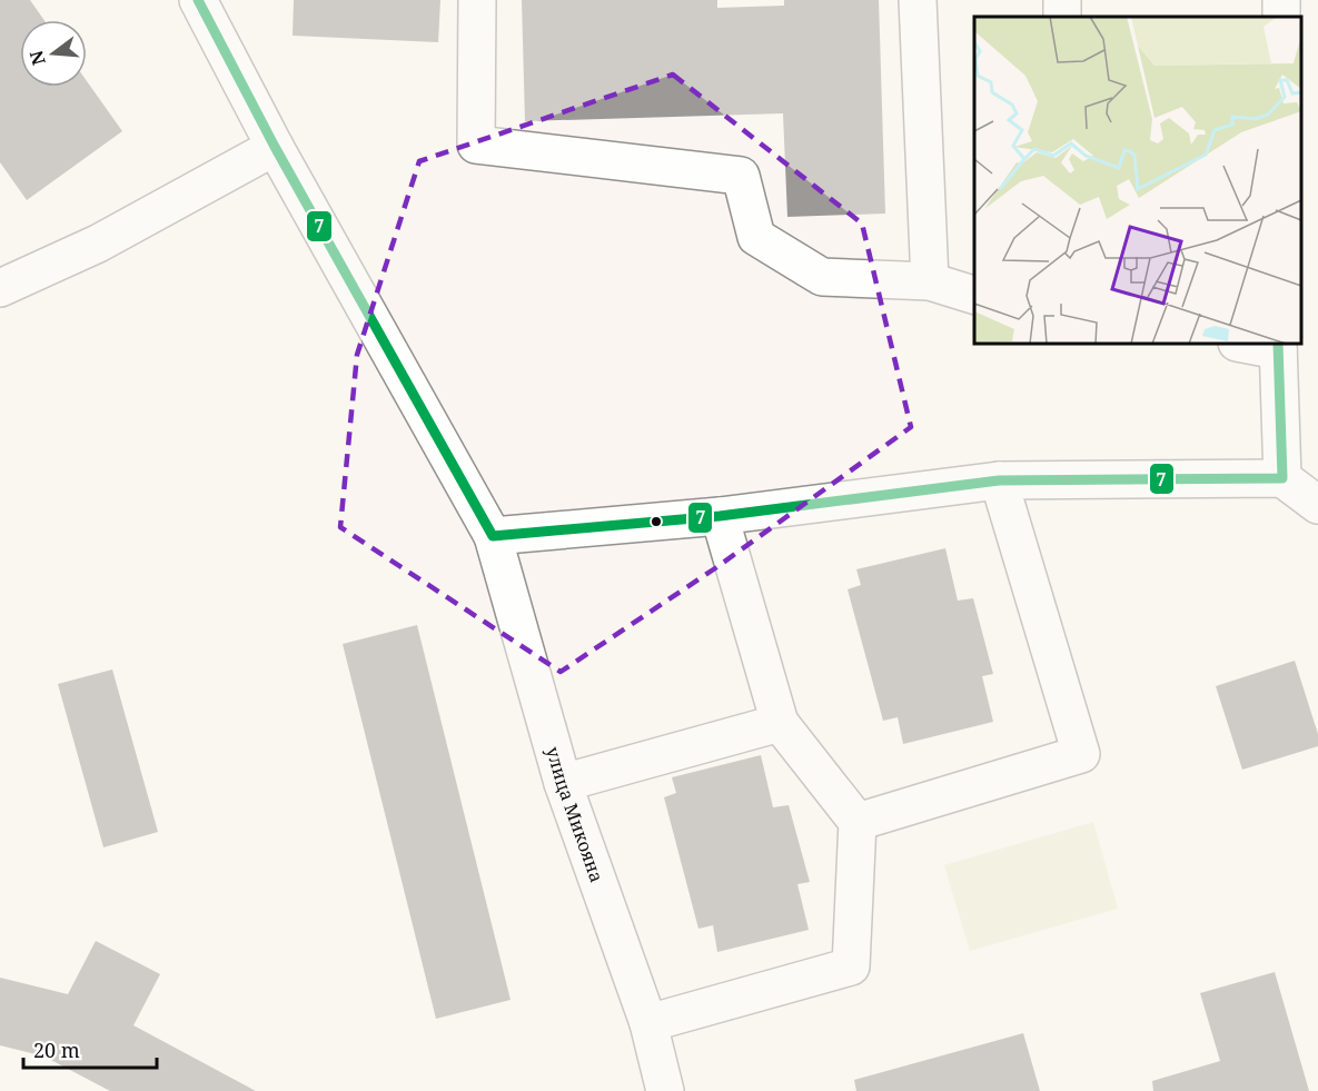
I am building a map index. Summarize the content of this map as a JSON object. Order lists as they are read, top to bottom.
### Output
{
  "streets": {
    "street": ["улица Микояна"]
  },
  "lines": ["transit line 7"],
  "scale_bar": "20 m",
  "north": "left"
}
